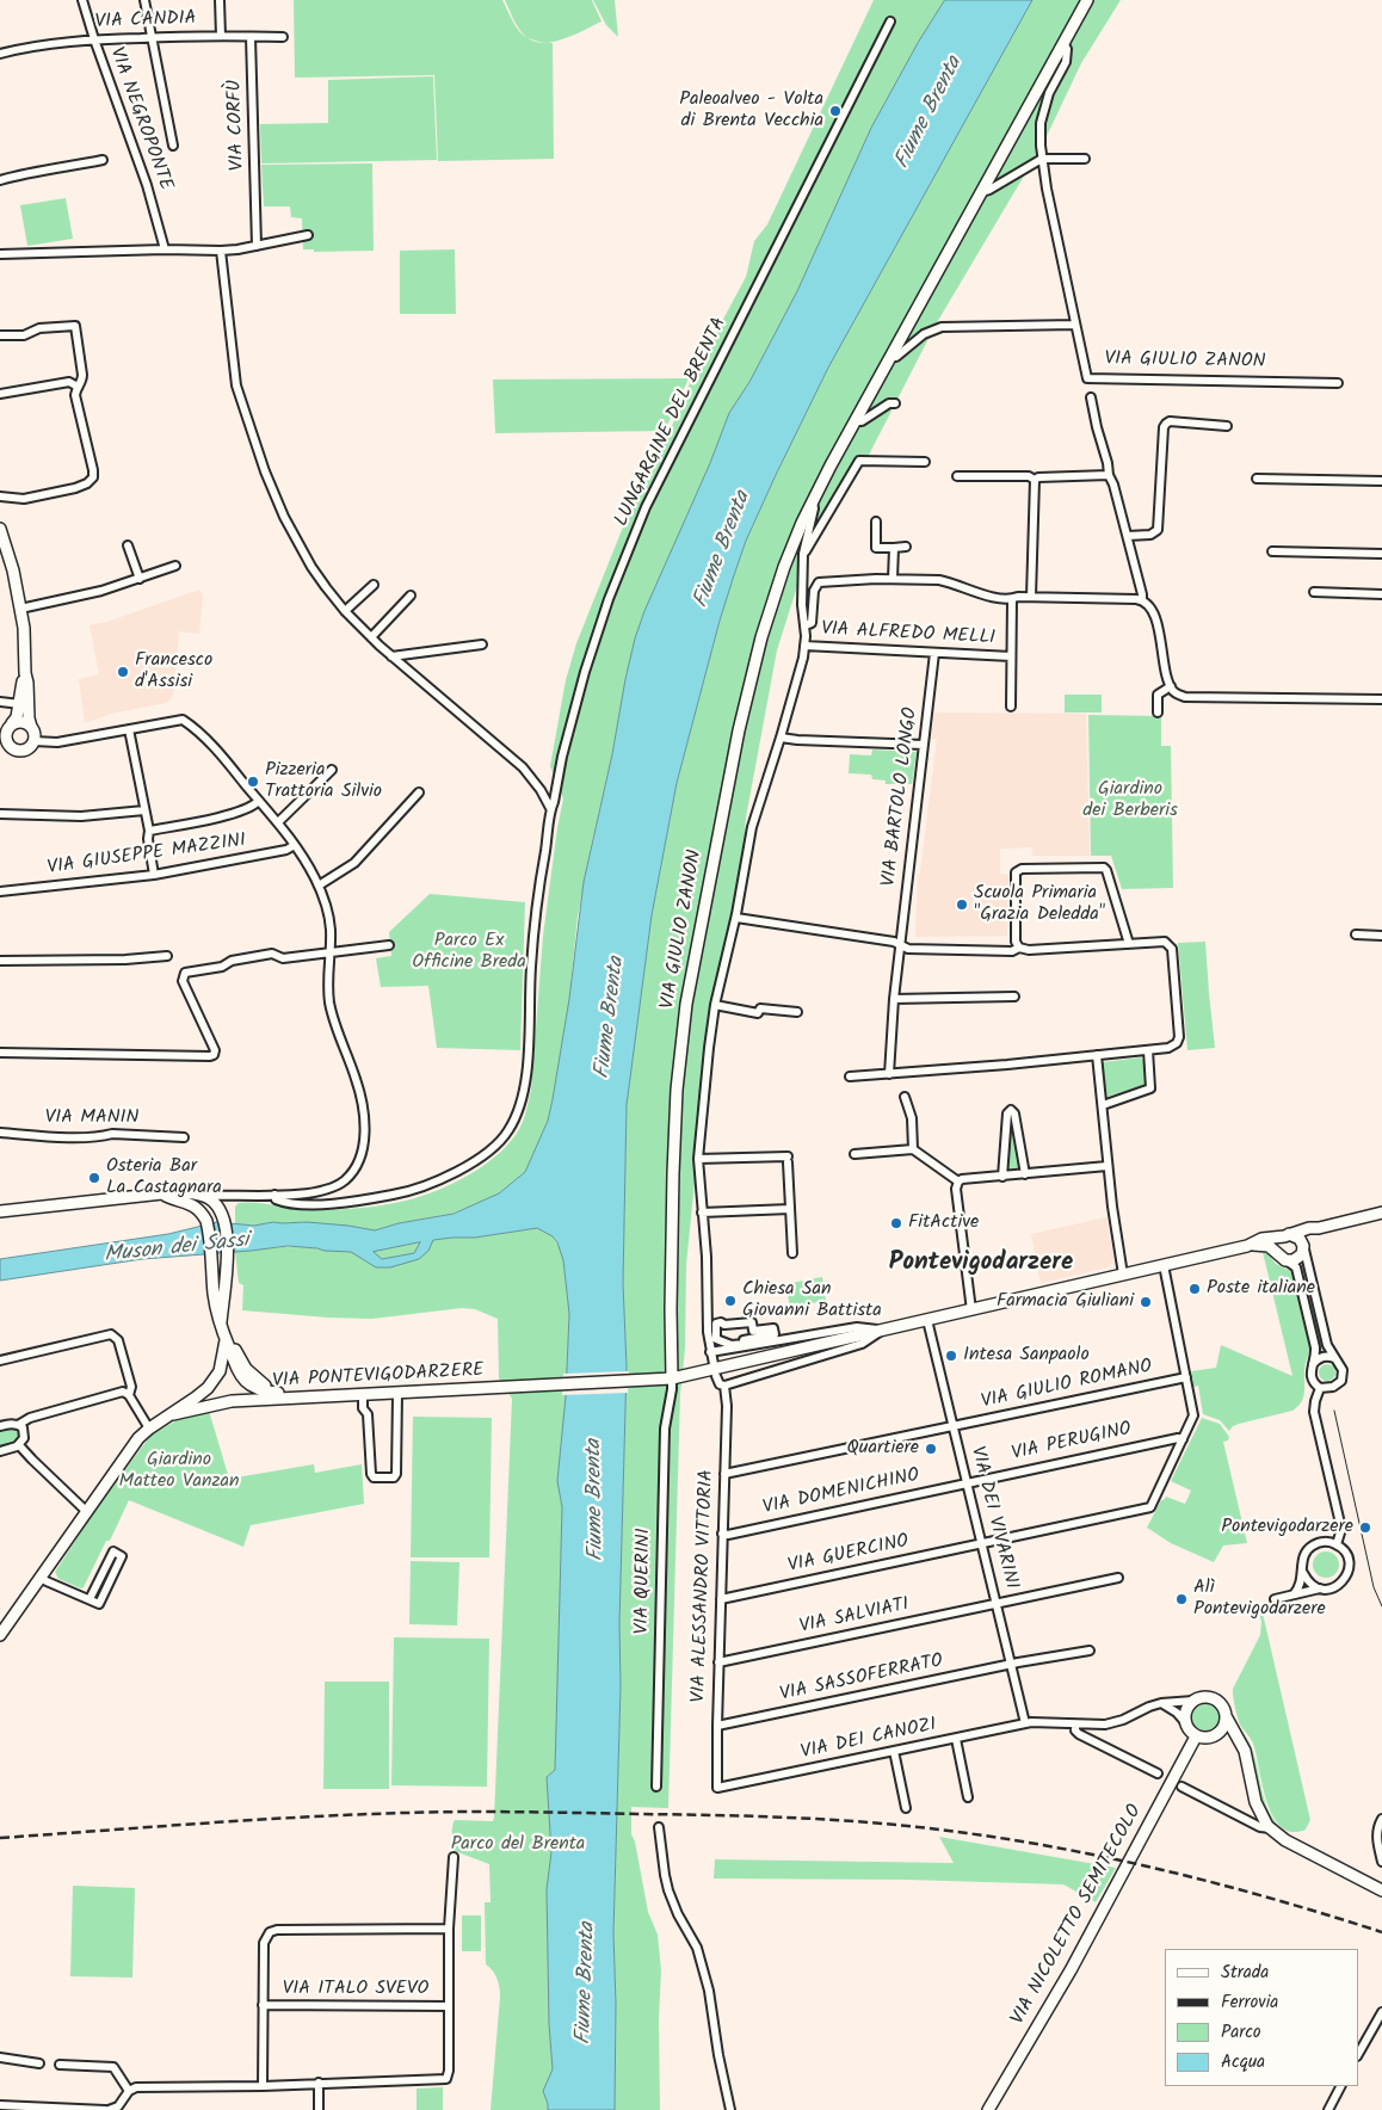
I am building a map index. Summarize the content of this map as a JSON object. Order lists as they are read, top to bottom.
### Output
{
  "streets": {
    "main road": ["VIA GIULIO ZANON", "VIA PONTEVIGODARZERE", "VIA NICOLETTO SEMITECOLO"],
    "street": [
      "VIA CANDIA",
      "VIA NEGROPONTE",
      "VIA CORFÙ",
      "LUNGARGINE DEL BRENTA",
      "VIA ALFREDO MELLI",
      "VIA BARTOLO LONGO",
      "VIA GIUSEPPE MAZZINI",
      "VIA MANIN",
      "VIA GIULIO ROMANO",
      "VIA PERUGINO",
      "VIA DOMENICHINO",
      "VIA DEI VIVARINI",
      "VIA GUERCINO",
      "VIA QUERINI",
      "VIA ALESSANDRO VITTORIA",
      "VIA SALVIATI",
      "VIA SASSOFERRATO",
      "VIA DEI CANOZI",
      "VIA ITALO SVEVO"
    ]
  },
  "crossings": [
    ["VIA CANDIA", "VIA NEGROPONTE"],
    ["VIA CANDIA", "VIA CORFÙ"],
    ["VIA GIULIO ZANON", "VIA ALFREDO MELLI"],
    ["VIA GIULIO ZANON", "VIA PONTEVIGODARZERE"],
    ["VIA GIULIO ZANON", "VIA QUERINI"],
    ["VIA ALFREDO MELLI", "VIA BARTOLO LONGO"],
    ["VIA PONTEVIGODARZERE", "VIA QUERINI"],
    ["VIA GIULIO ROMANO", "VIA DEI VIVARINI"],
    ["VIA GIULIO ROMANO", "VIA ALESSANDRO VITTORIA"],
    ["VIA PERUGINO", "VIA DOMENICHINO"],
    ["VIA PERUGINO", "VIA DEI VIVARINI"],
    ["VIA PERUGINO", "VIA GUERCINO"],
    ["VIA DOMENICHINO", "VIA DEI VIVARINI"],
    ["VIA DOMENICHINO", "VIA ALESSANDRO VITTORIA"],
    ["VIA DEI VIVARINI", "VIA GUERCINO"],
    ["VIA DEI VIVARINI", "VIA SALVIATI"],
    ["VIA DEI VIVARINI", "VIA SASSOFERRATO"],
    ["VIA DEI VIVARINI", "VIA DEI CANOZI"],
    ["VIA GUERCINO", "VIA ALESSANDRO VITTORIA"],
    ["VIA ALESSANDRO VITTORIA", "VIA SALVIATI"],
    ["VIA ALESSANDRO VITTORIA", "VIA SASSOFERRATO"],
    ["VIA ALESSANDRO VITTORIA", "VIA DEI CANOZI"],
    ["VIA DEI CANOZI", "VIA NICOLETTO SEMITECOLO"]
  ],
  "districts": ["Pontevigodarzere"],
  "water": ["Fiume Brenta", "Muson dei Sassi"],
  "parks": [
    "Giardino dei Berberis",
    "Parco Ex Officine Breda",
    "Giardino Matteo Vanzan",
    "Parco del Brenta"
  ],
  "places": [
    "Paleoalveo - Volta di Brenta Vecchia",
    "Francesco d'Assisi",
    "Pizzeria Trattoria Silvio",
    "Scuola Primaria \"Grazia Deledda\"",
    "Osteria Bar La Castagnara",
    "FitActive",
    "Poste italiane",
    "Chiesa San Giovanni Battista",
    "Farmacia Giuliani",
    "Intesa Sanpaolo",
    "Quartiere",
    "Pontevigodarzere",
    "Alì Pontevigodarzere"
  ],
  "legend": [
    "Strada",
    "Ferrovia",
    "Parco",
    "Acqua"
  ]
}
